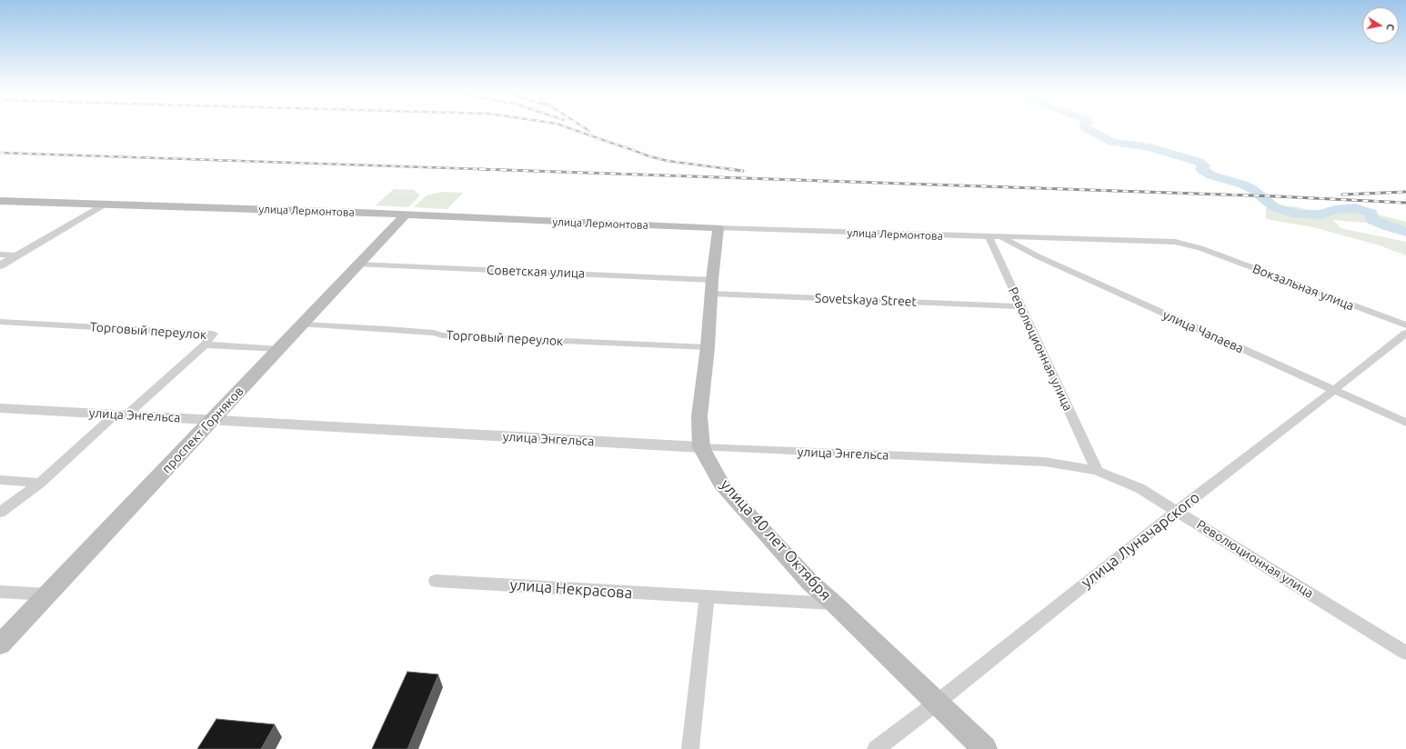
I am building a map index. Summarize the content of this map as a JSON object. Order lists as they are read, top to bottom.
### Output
{
  "streets": {
    "main road": ["улица Лермонтова", "проспект Горняков", "улица 40 лет Октября"],
    "street": [
      "Советская улица",
      "Вокзальная улица",
      "Sovetskaya Street",
      "Торговый переулок",
      "улица Чапаева",
      "Революционная улица",
      "улица Энгельса",
      "улица Луначарского",
      "улица Некрасова"
    ]
  },
  "crossings": [
    ["улица Лермонтова", "Вокзальная улица"],
    ["улица Лермонтова", "улица Чапаева"],
    ["улица Лермонтова", "Революционная улица"],
    ["улица Лермонтова", "проспект Горняков"],
    ["улица Лермонтова", "улица 40 лет Октября"],
    ["Советская улица", "Sovetskaya Street"],
    ["Советская улица", "проспект Горняков"],
    ["Советская улица", "улица 40 лет Октября"],
    ["Sovetskaya Street", "Революционная улица"],
    ["Sovetskaya Street", "улица 40 лет Октября"],
    ["Торговый переулок", "проспект Горняков"],
    ["Торговый переулок", "улица 40 лет Октября"],
    ["улица Чапаева", "Революционная улица"],
    ["улица Чапаева", "улица Луначарского"],
    ["Революционная улица", "улица Энгельса"],
    ["Революционная улица", "улица Луначарского"],
    ["улица Энгельса", "проспект Горняков"],
    ["улица Энгельса", "улица 40 лет Октября"],
    ["улица 40 лет Октября", "улица Луначарского"],
    ["улица 40 лет Октября", "улица Некрасова"]
  ],
  "north": "right"
}
